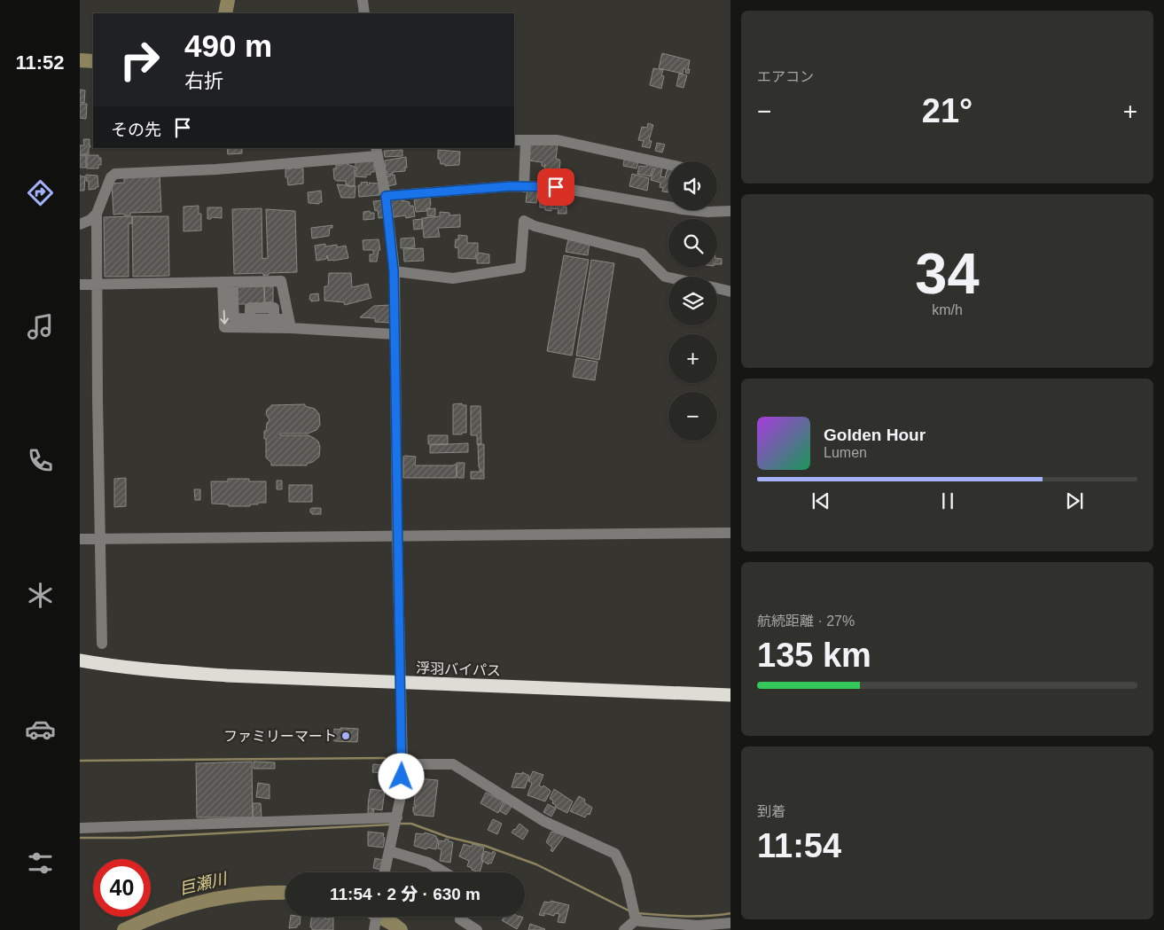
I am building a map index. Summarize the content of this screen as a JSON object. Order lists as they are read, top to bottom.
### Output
{
  "streets": {
    "highway": ["浮羽バイパス"]
  },
  "water": ["巨瀬川"],
  "places": ["ファミリーマート"],
  "page": {
    "tabs": "11:52",
    "tile": [
      "エアコン",
      ["34", "km/h"],
      ["航続距離 · 27%", "135 km"],
      ["到着", "11:54"]
    ],
    "turn": ["490 m", "右折"],
    "heat": ["−", "21°", "+"],
    "then": "その先",
    "map_buttons": ["+", "−"],
    "song": ["Golden Hour", "Lumen"],
    "limit": "40",
    "trip": "11:54 · 2 分 · 630 m"
  }
}
